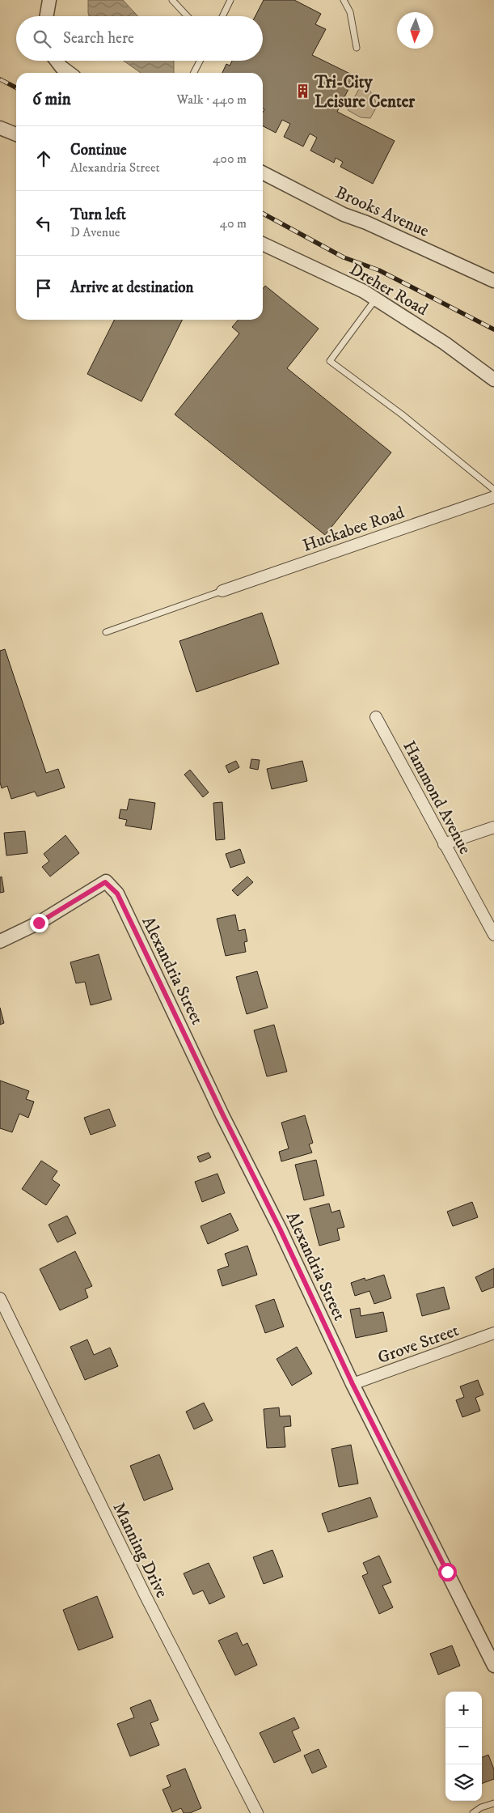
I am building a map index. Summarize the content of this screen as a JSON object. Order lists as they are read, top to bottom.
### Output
{
  "streets": {
    "street": [
      "Brooks Avenue",
      "Dreher Road",
      "Huckabee Road",
      "Hammond Avenue",
      "Alexandria Street",
      "Grove Street",
      "Manning Drive"
    ]
  },
  "crossings": [
    ["Alexandria Street", "Grove Street"]
  ],
  "places": {
    "building": ["Tri-City Leisure Center"]
  },
  "north": "bottom",
  "page": {
    "search": "Search here",
    "heading": ["6 min", "Walk · 440 m"],
    "list": [
      ["Continue", "Alexandria Street", "400 m"],
      ["Turn left", "D Avenue", "40 m"],
      "Arrive at destination"
    ],
    "map_buttons": ["+", "−"]
  }
}
